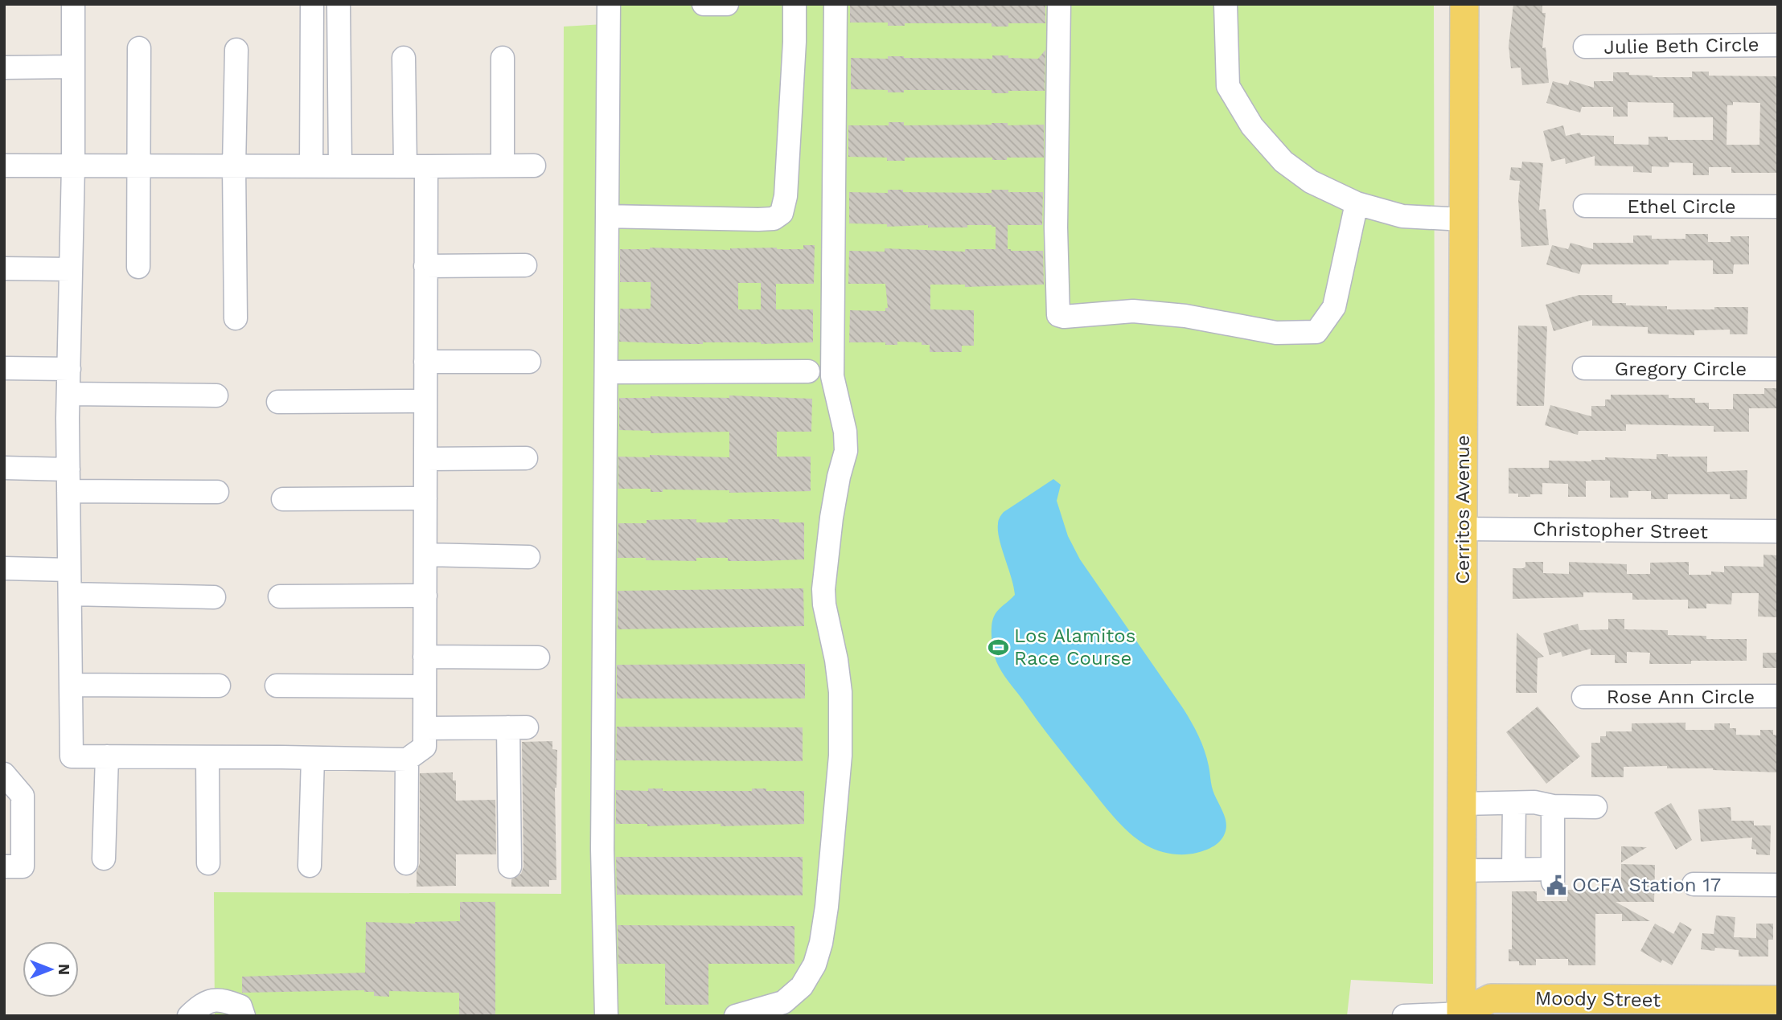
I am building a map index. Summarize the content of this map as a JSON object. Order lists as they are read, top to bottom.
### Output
{
  "streets": {
    "main road": ["Cerritos Avenue", "Moody Street"],
    "street": [
      "Julie Beth Circle",
      "Ethel Circle",
      "Gregory Circle",
      "Christopher Street",
      "Rose Ann Circle"
    ]
  },
  "crossings": [
    ["Cerritos Avenue", "Christopher Street"],
    ["Cerritos Avenue", "Moody Street"]
  ],
  "places": {
    "sports": ["Los Alamitos Race Course"],
    "public building": ["OCFA Station 17"]
  },
  "north": "right"
}
